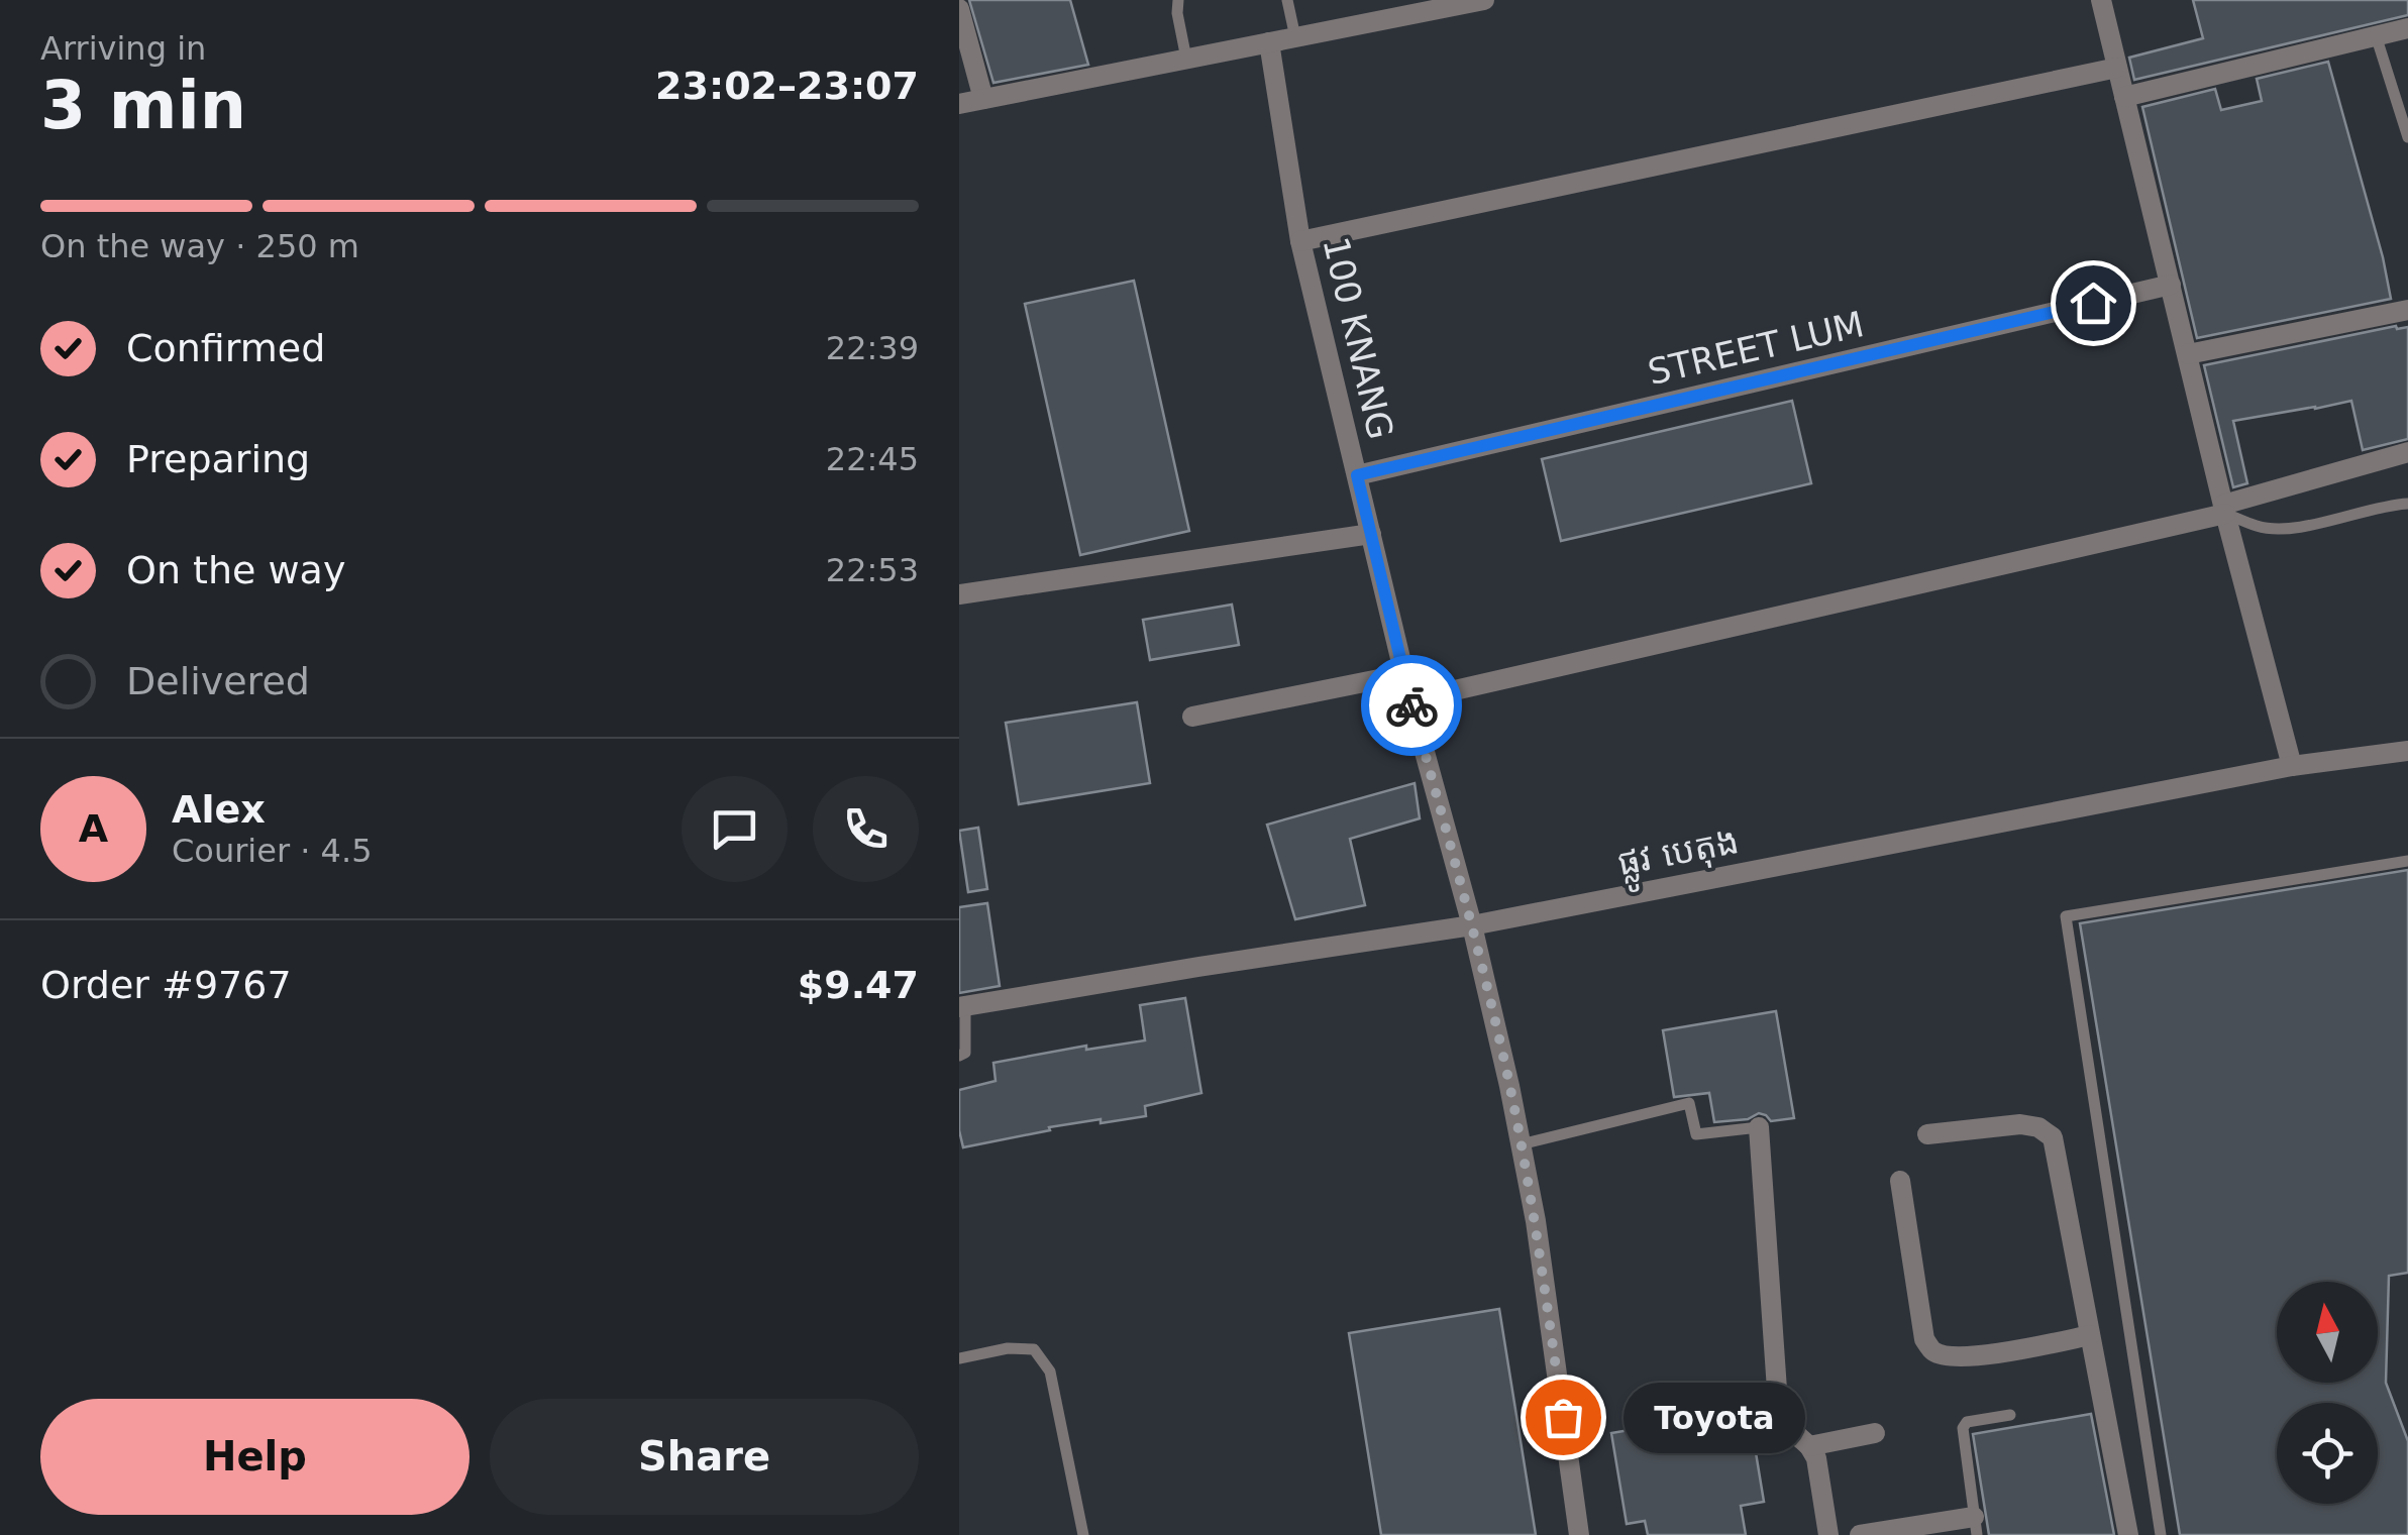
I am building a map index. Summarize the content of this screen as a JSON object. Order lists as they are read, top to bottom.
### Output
{
  "streets": {
    "street": ["100 KNANG", "STREET LUM", "ផ្លូវ បេតុង"]
  },
  "crossings": [
    ["100 KNANG", "STREET LUM"],
    ["100 KNANG", "ផ្លូវ បេតុង"]
  ],
  "places": ["Toyota"],
  "north": "top",
  "page": {
    "heading": ["3 min", "Arriving in", "23:02–23:07"],
    "panel": [
      "Alex",
      "Courier · 4.5",
      "Order #9767",
      "$9.47"
    ],
    "bar": "On the way · 250 m",
    "list": [
      ["Confirmed", "22:39"],
      ["Preparing", "22:45"],
      ["On the way", "22:53"],
      "Delivered"
    ],
    "round": "A",
    "buttons": ["Help", "Share"],
    "bubble": "Toyota"
  }
}
